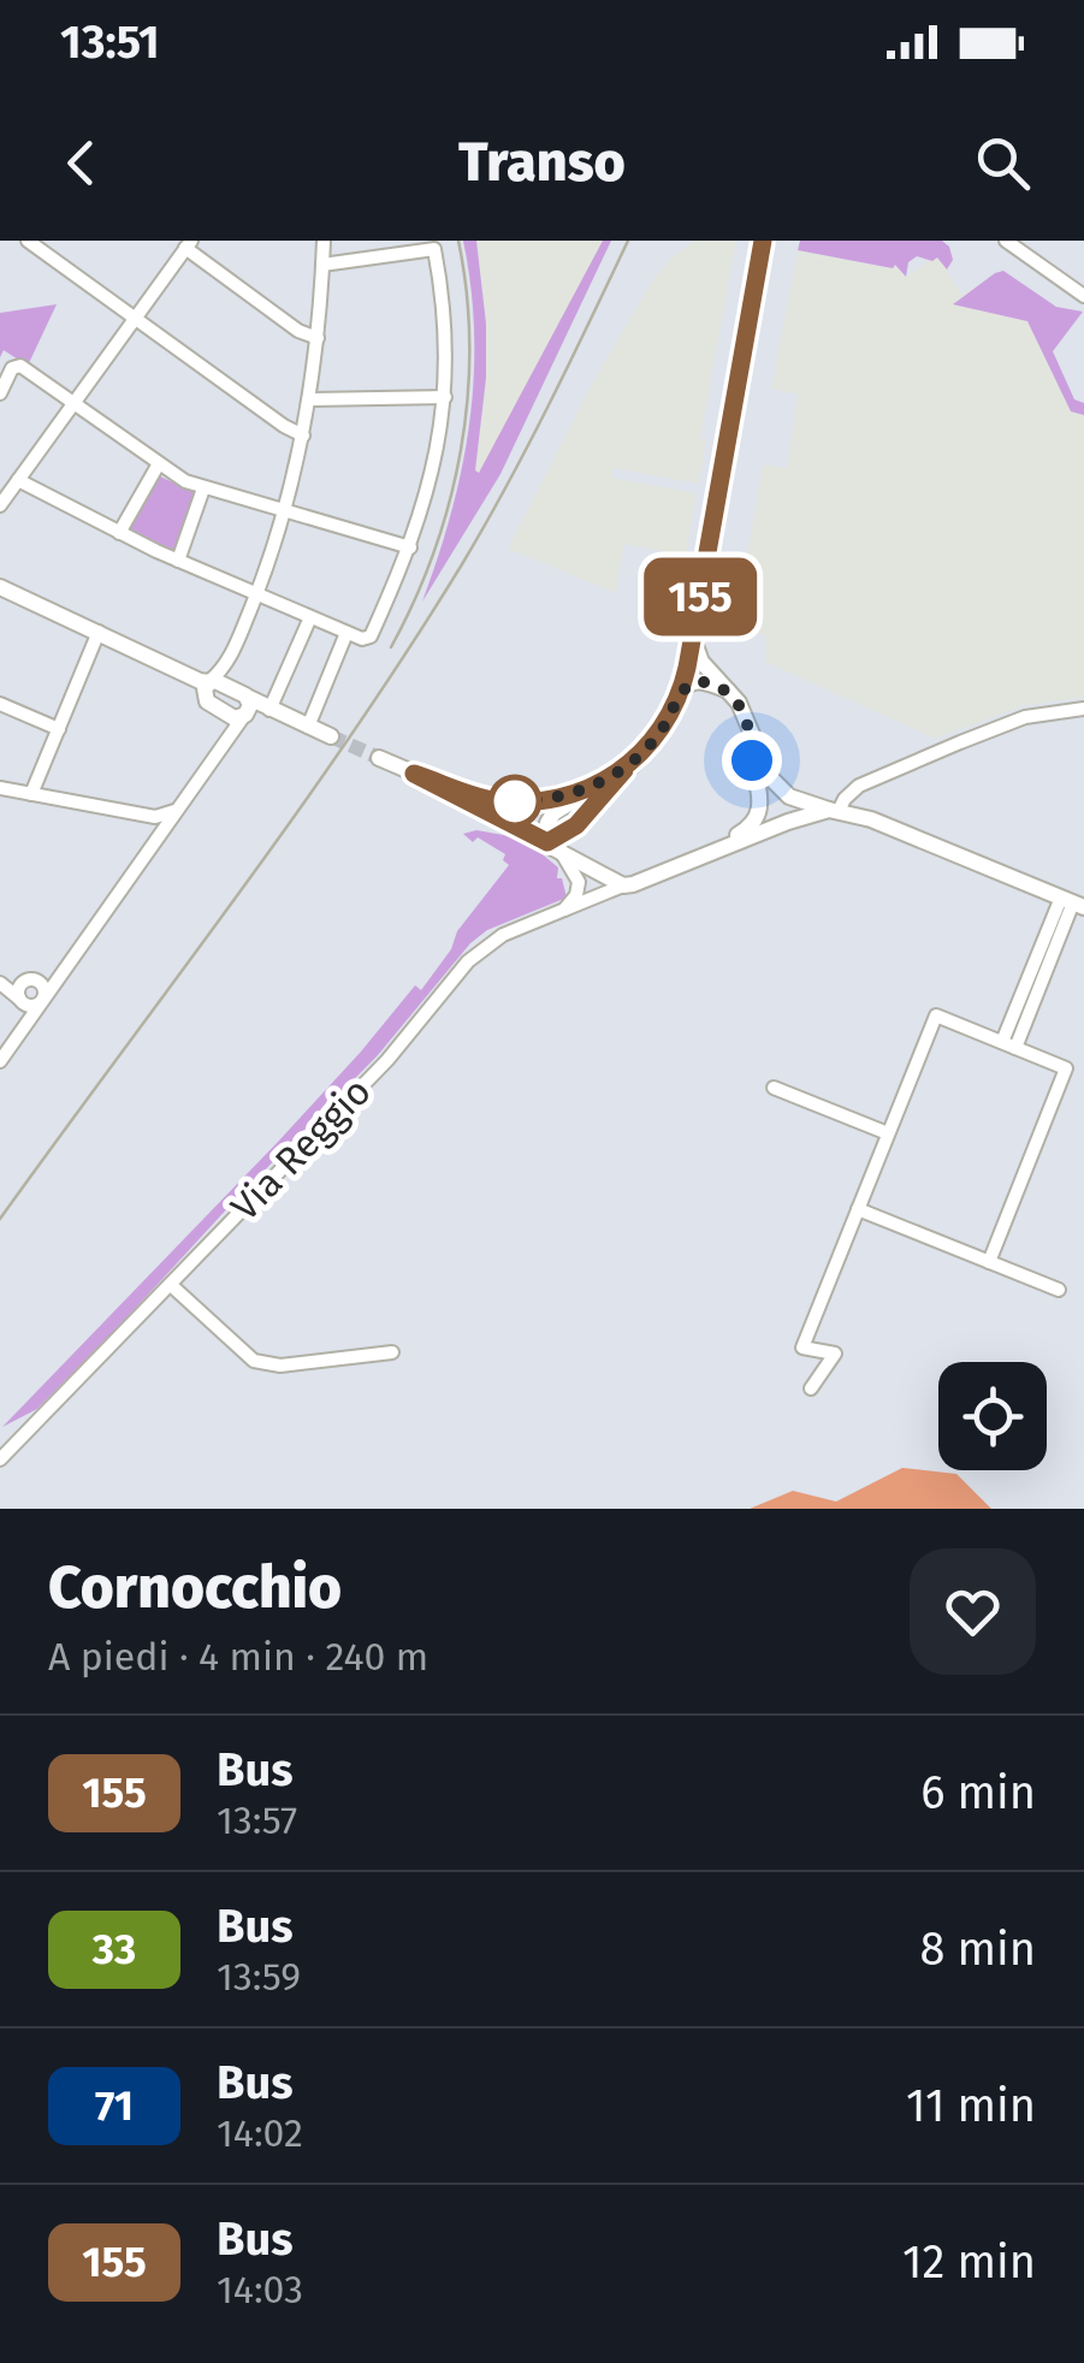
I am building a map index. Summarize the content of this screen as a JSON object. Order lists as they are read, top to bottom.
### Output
{
  "streets": {
    "street": ["Via Reggio"]
  },
  "lines": ["bus line 155"],
  "page": {
    "status": "13:51",
    "header": "Transo",
    "on_map": "155",
    "heading": ["Cornocchio", "A piedi · 4 min · 240 m"],
    "list": [
      {
        "mark": "155",
        "name": "Bus",
        "note": "13:57",
        "value": "6 min"
      },
      {
        "mark": "33",
        "name": "Bus",
        "note": "13:59",
        "value": "8 min"
      },
      {
        "mark": "71",
        "name": "Bus",
        "note": "14:02",
        "value": "11 min"
      },
      {
        "mark": "155",
        "name": "Bus",
        "note": "14:03",
        "value": "12 min"
      }
    ]
  }
}
